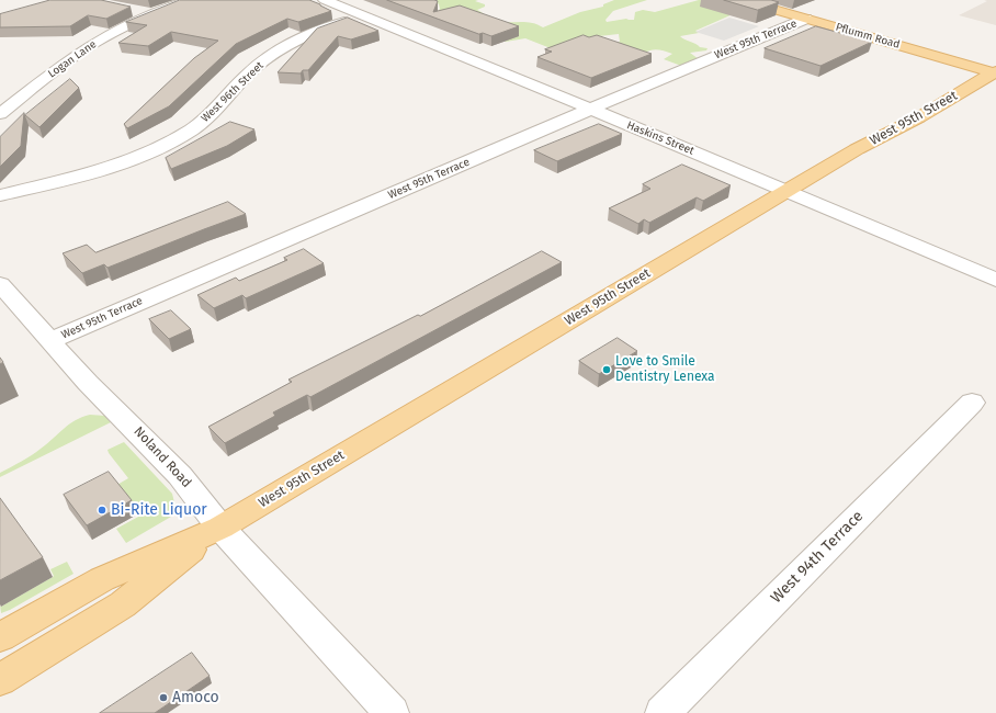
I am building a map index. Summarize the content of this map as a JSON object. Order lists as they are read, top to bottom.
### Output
{
  "streets": {
    "main road": ["Pflumm Road", "West 95th Street"],
    "street": [
      "West 95th Terrace",
      "Logan Lane",
      "West 96th Street",
      "Haskins Street",
      "Noland Road",
      "West 94th Terrace"
    ]
  },
  "crossings": [
    ["Pflumm Road", "West 95th Terrace"],
    ["Pflumm Road", "West 95th Street"],
    ["West 95th Terrace", "Haskins Street"],
    ["West 95th Terrace", "Noland Road"],
    ["West 96th Street", "Haskins Street"],
    ["West 95th Street", "Haskins Street"],
    ["West 95th Street", "Noland Road"]
  ],
  "places": ["Love to Smile Dentistry Lenexa", "Bi-Rite Liquor", "Amoco"]
}
